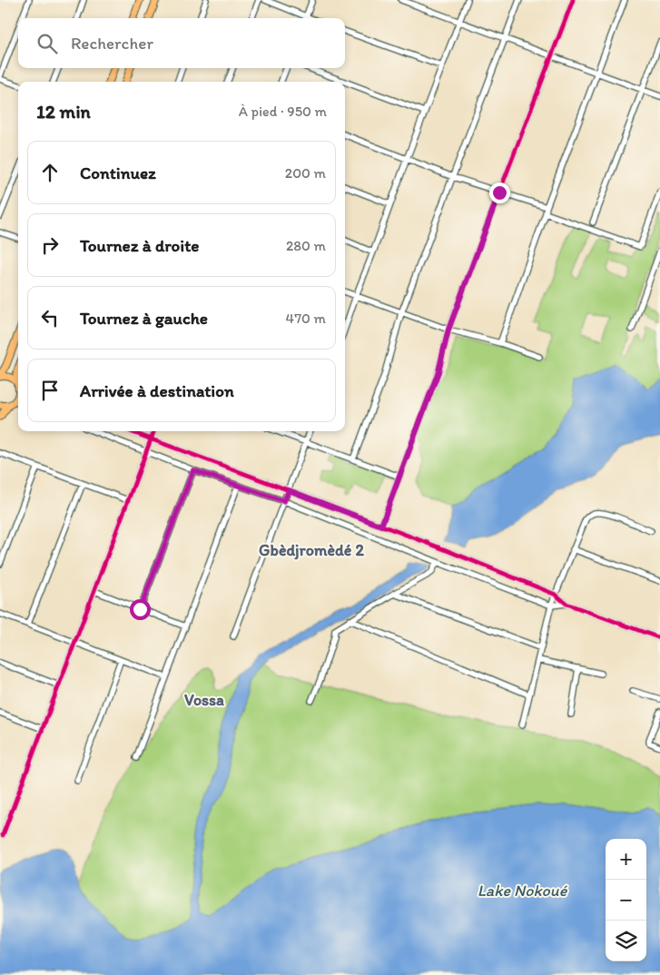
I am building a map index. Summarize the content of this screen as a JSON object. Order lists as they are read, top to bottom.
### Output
{
  "districts": ["Gbèdjromèdé 2", "Vossa"],
  "water": ["Lake Nokoué"],
  "page": {
    "search": "Rechercher",
    "heading": ["12 min", "À pied · 950 m"],
    "list": [
      ["Continuez", "200 m"],
      ["Tournez à droite", "280 m"],
      ["Tournez à gauche", "470 m"],
      "Arrivée à destination"
    ],
    "map_buttons": ["+", "−"]
  }
}
